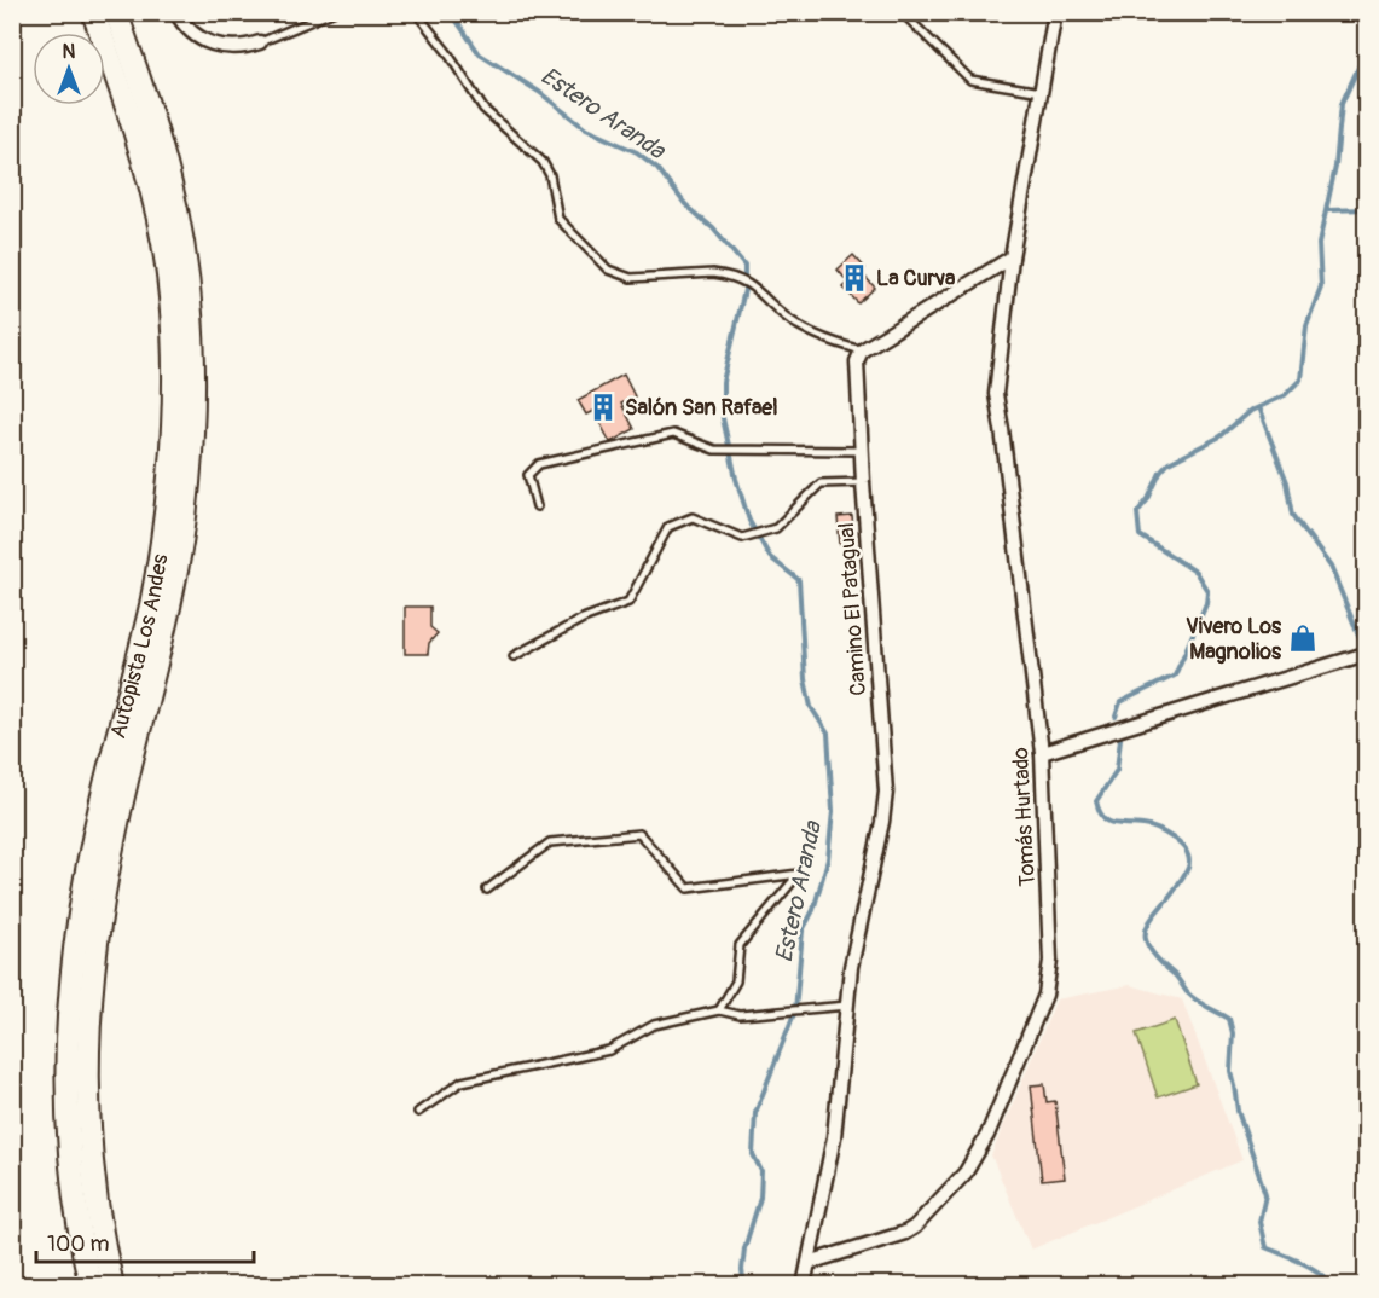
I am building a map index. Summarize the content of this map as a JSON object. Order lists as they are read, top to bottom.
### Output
{
  "streets": {
    "highway": ["Autopista Los Andes"],
    "street": ["Camino El Patagual", "Tomás Hurtado"]
  },
  "crossings": [
    ["Camino El Patagual", "Tomás Hurtado"]
  ],
  "water": ["Estero Aranda"],
  "places": {
    "building": ["La Curva", "Salón San Rafael"],
    "shop": ["Vivero Los Magnolios"]
  },
  "scale_bar": "100 m",
  "north": "top"
}
